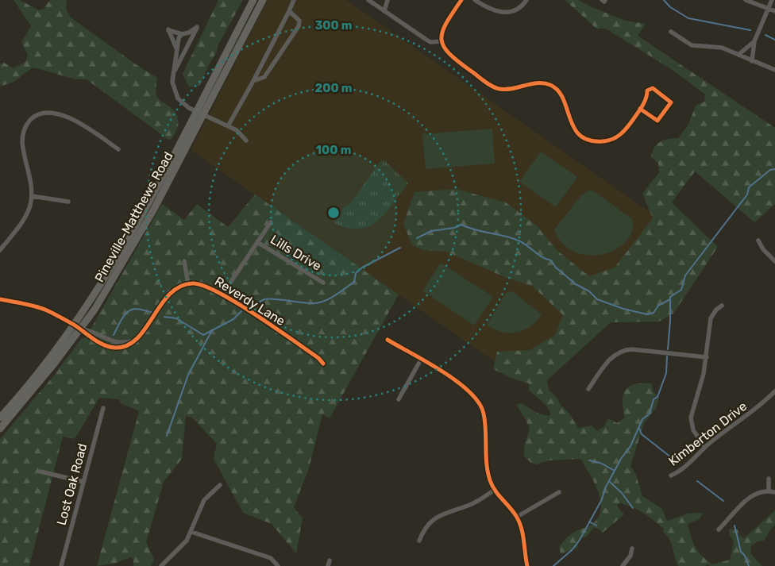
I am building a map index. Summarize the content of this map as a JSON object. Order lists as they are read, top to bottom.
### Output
{
  "streets": {
    "main road": ["Pineville-Matthews Road"],
    "street": [
      "Lills Drive",
      "Reverdy Lane",
      "Kimberton Drive",
      "Lost Oak Road"
    ]
  },
  "rings": ["300 m", "200 m", "100 m"]
}
